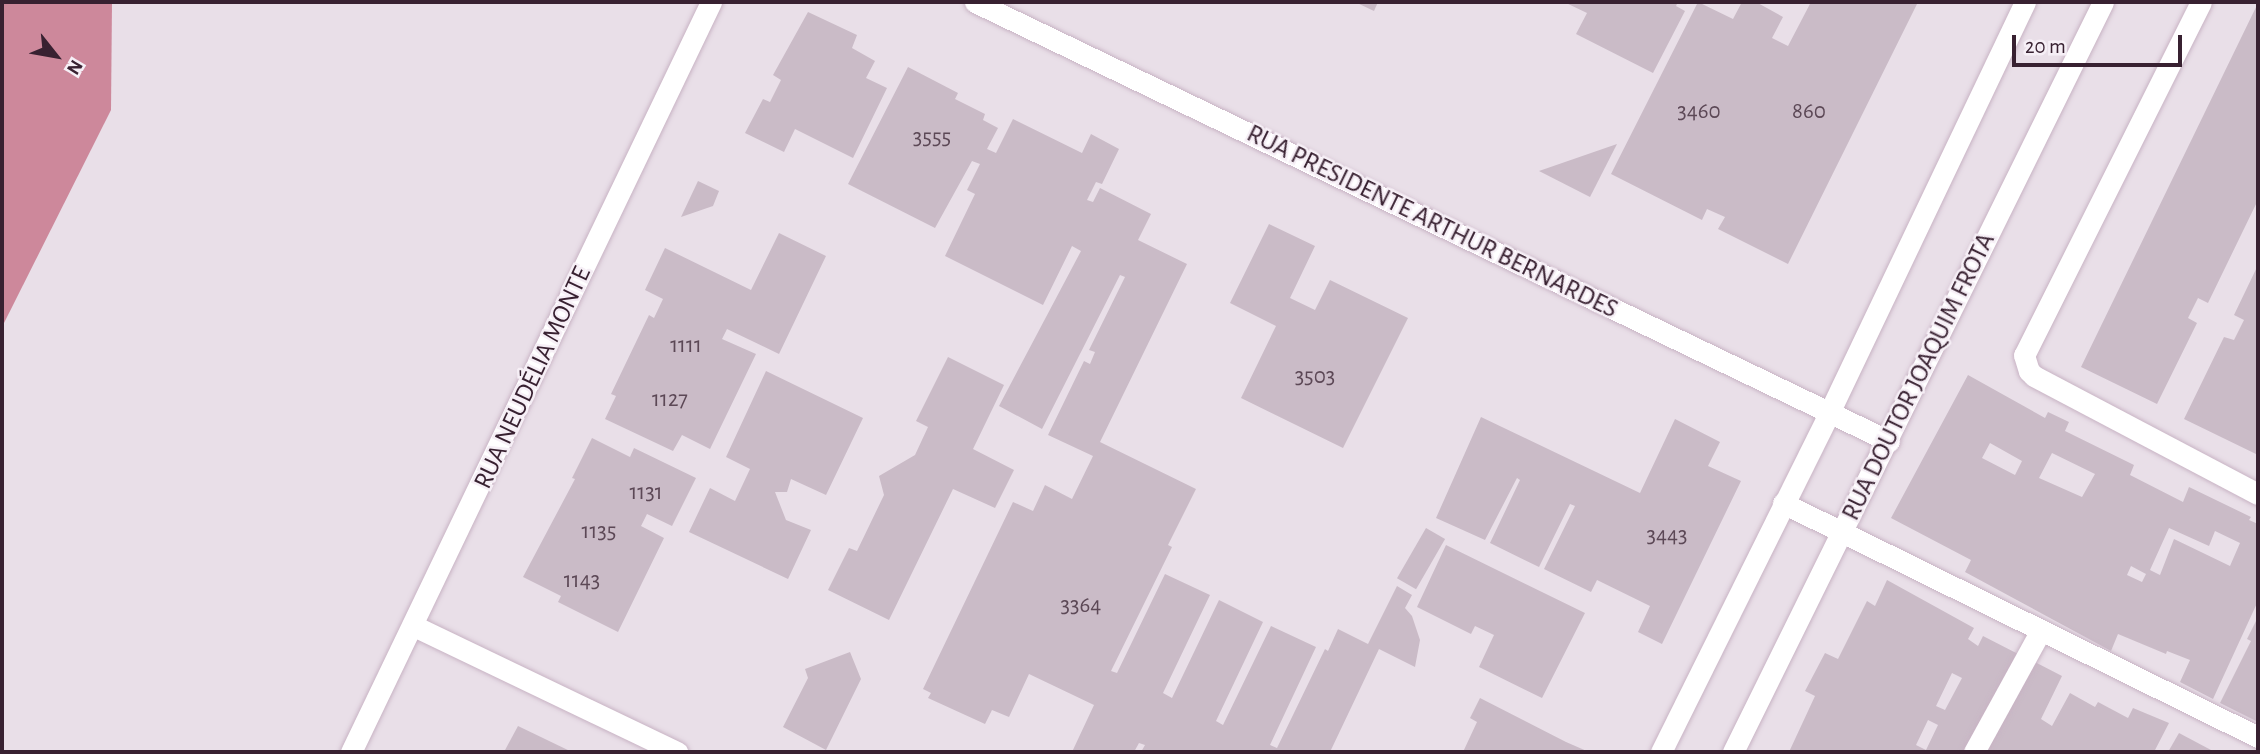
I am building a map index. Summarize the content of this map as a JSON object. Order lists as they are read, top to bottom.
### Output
{
  "streets": {
    "street": ["RUA PRESIDENTE ARTHUR BERNARDES", "RUA DOUTOR JOAQUIM FROTA", "RUA NEUDÉLIA MONTE"]
  },
  "crossings": [
    ["RUA PRESIDENTE ARTHUR BERNARDES", "RUA DOUTOR JOAQUIM FROTA"]
  ],
  "house_numbers": [
    "3460",
    "860",
    "3555",
    "1111",
    "3503",
    "1127",
    "1131",
    "1135",
    "3443",
    "1143",
    "3364"
  ],
  "scale_bar": "20 m",
  "north": "bottom right"
}
